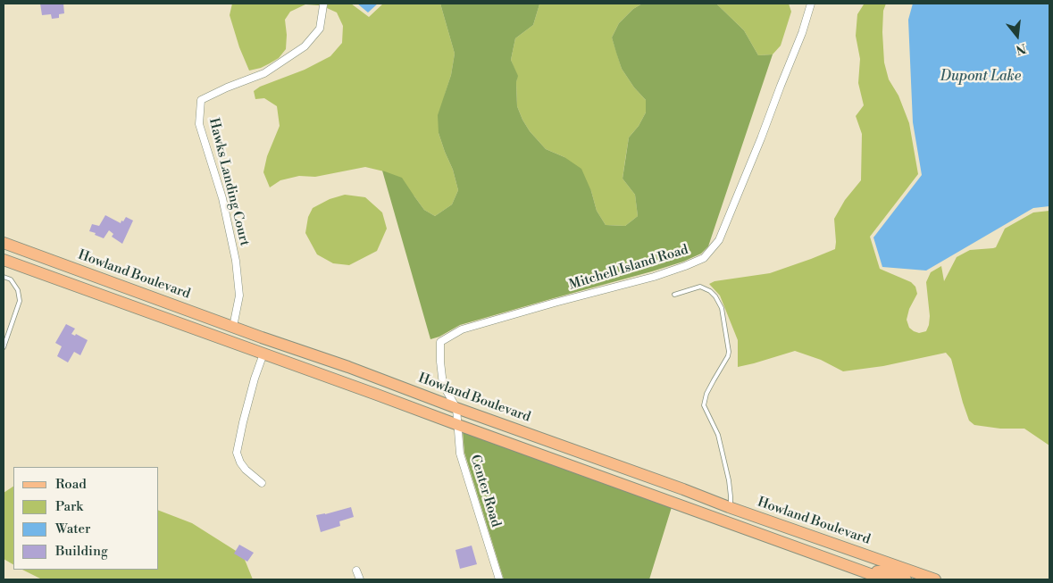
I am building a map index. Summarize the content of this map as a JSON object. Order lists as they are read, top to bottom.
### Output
{
  "streets": {
    "main road": ["Howland Boulevard"],
    "street": ["Hawks Landing Court", "Mitchell Island Road", "Center Road"]
  },
  "crossings": [
    ["Hawks Landing Court", "Howland Boulevard"],
    ["Mitchell Island Road", "Howland Boulevard"],
    ["Mitchell Island Road", "Center Road"],
    ["Howland Boulevard", "Center Road"]
  ],
  "water": ["Dupont Lake"],
  "legend": [
    "Road",
    "Park",
    "Water",
    "Building"
  ],
  "north": "bottom"
}
